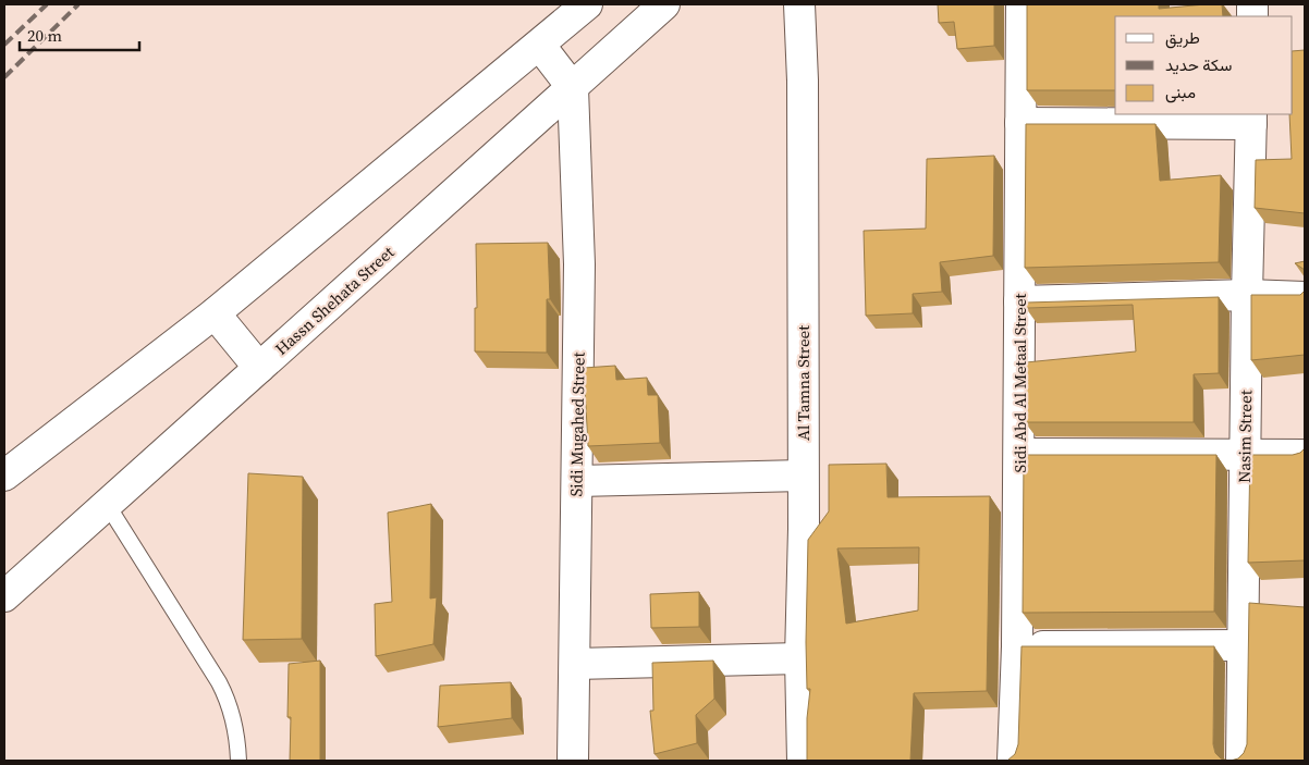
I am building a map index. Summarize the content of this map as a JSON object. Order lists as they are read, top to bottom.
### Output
{
  "streets": {
    "street": [
      "Hassn Shehata Street",
      "Al Tamna Street",
      "Sidi Abd Al Metaal Street",
      "Sidi Mugahed Street",
      "Nasim Street"
    ]
  },
  "crossings": [
    ["Hassn Shehata Street", "Sidi Mugahed Street"]
  ],
  "legend": ["طريق", "سكة حديد", "مبنى"],
  "scale_bar": "20 m"
}
